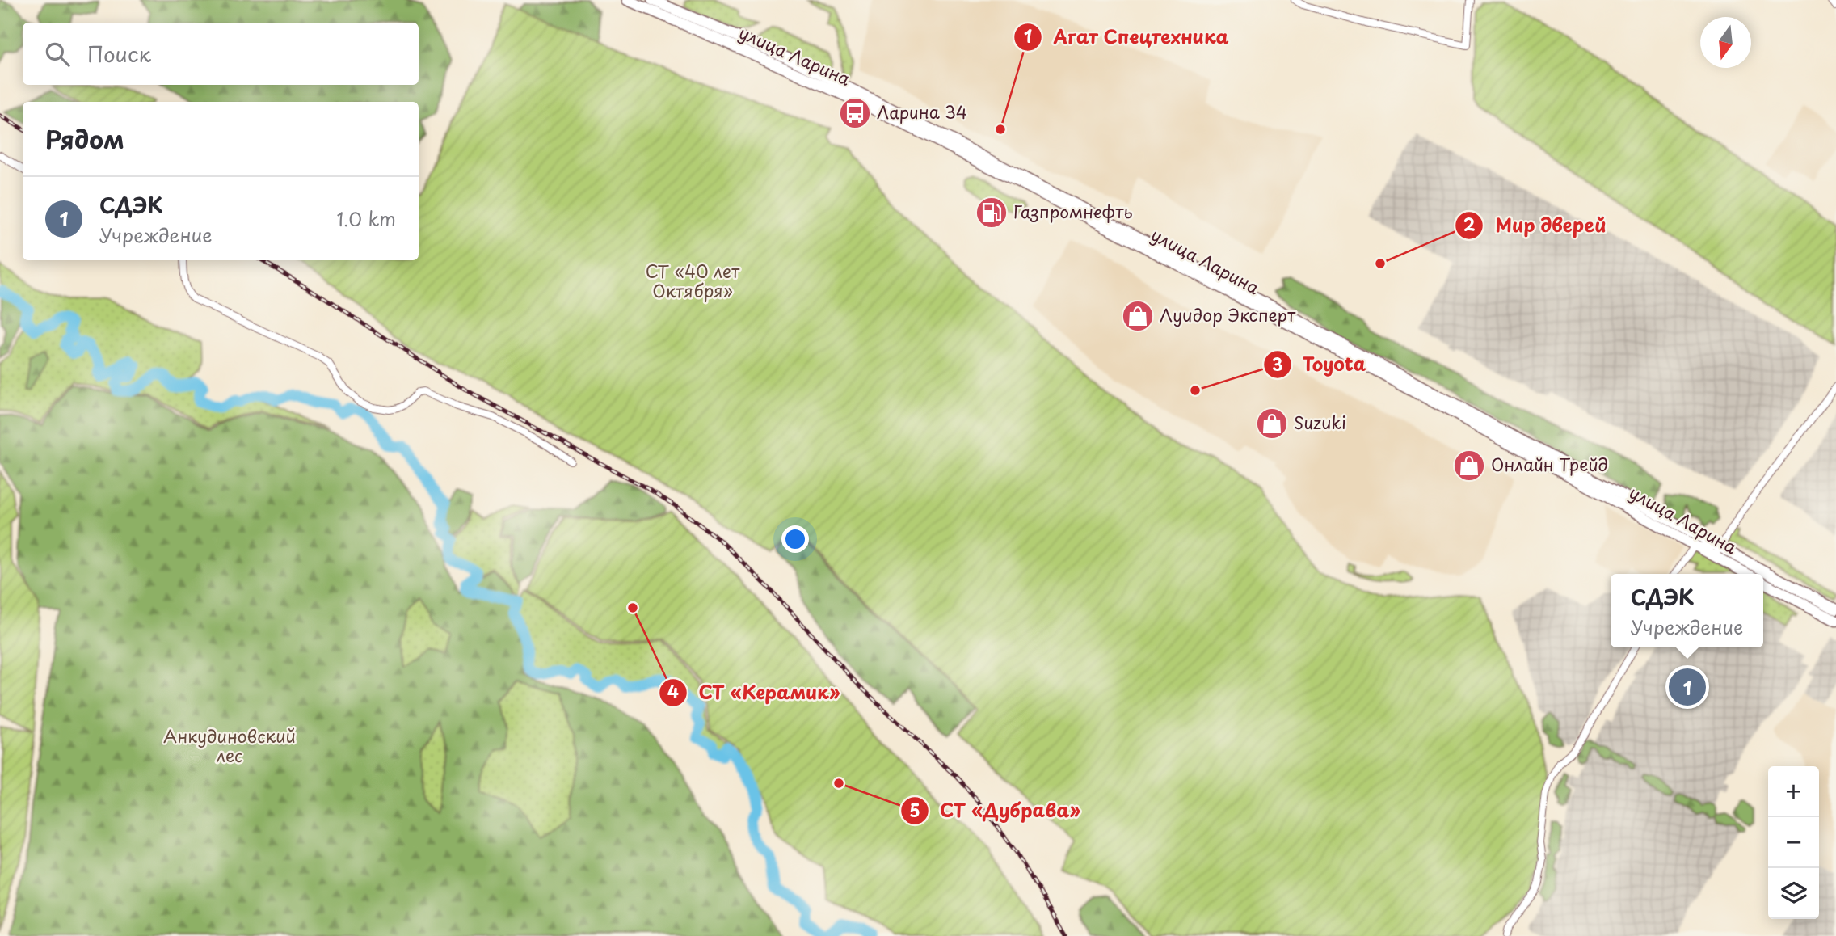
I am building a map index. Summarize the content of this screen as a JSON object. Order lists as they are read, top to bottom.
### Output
{
  "streets": {
    "main road": ["улица Ларина"]
  },
  "parks": ["СТ «40 лет Октября»", "Анкудиновский лес"],
  "places": {
    "bus stop": ["Ларина 34"],
    "other": [
      "Агат Спецтехника",
      "Мир дверей",
      "Toyota",
      "СТ «Керамик»",
      "СТ «Дубрава»"
    ],
    "fuel station": ["Газпромнефть"],
    "shop": ["Луидор Эксперт", "Suzuki", "Онлайн Трейд"]
  },
  "north": "bottom",
  "page": {
    "search": "Поиск",
    "heading": "Рядом",
    "list": [
      {
        "mark": "1",
        "name": "СДЭК",
        "note": "Учреждение",
        "value": "1.0 km"
      }
    ],
    "popup": ["СДЭК", "Учреждение"],
    "pins": "1",
    "map_buttons": ["+", "−"]
  }
}
